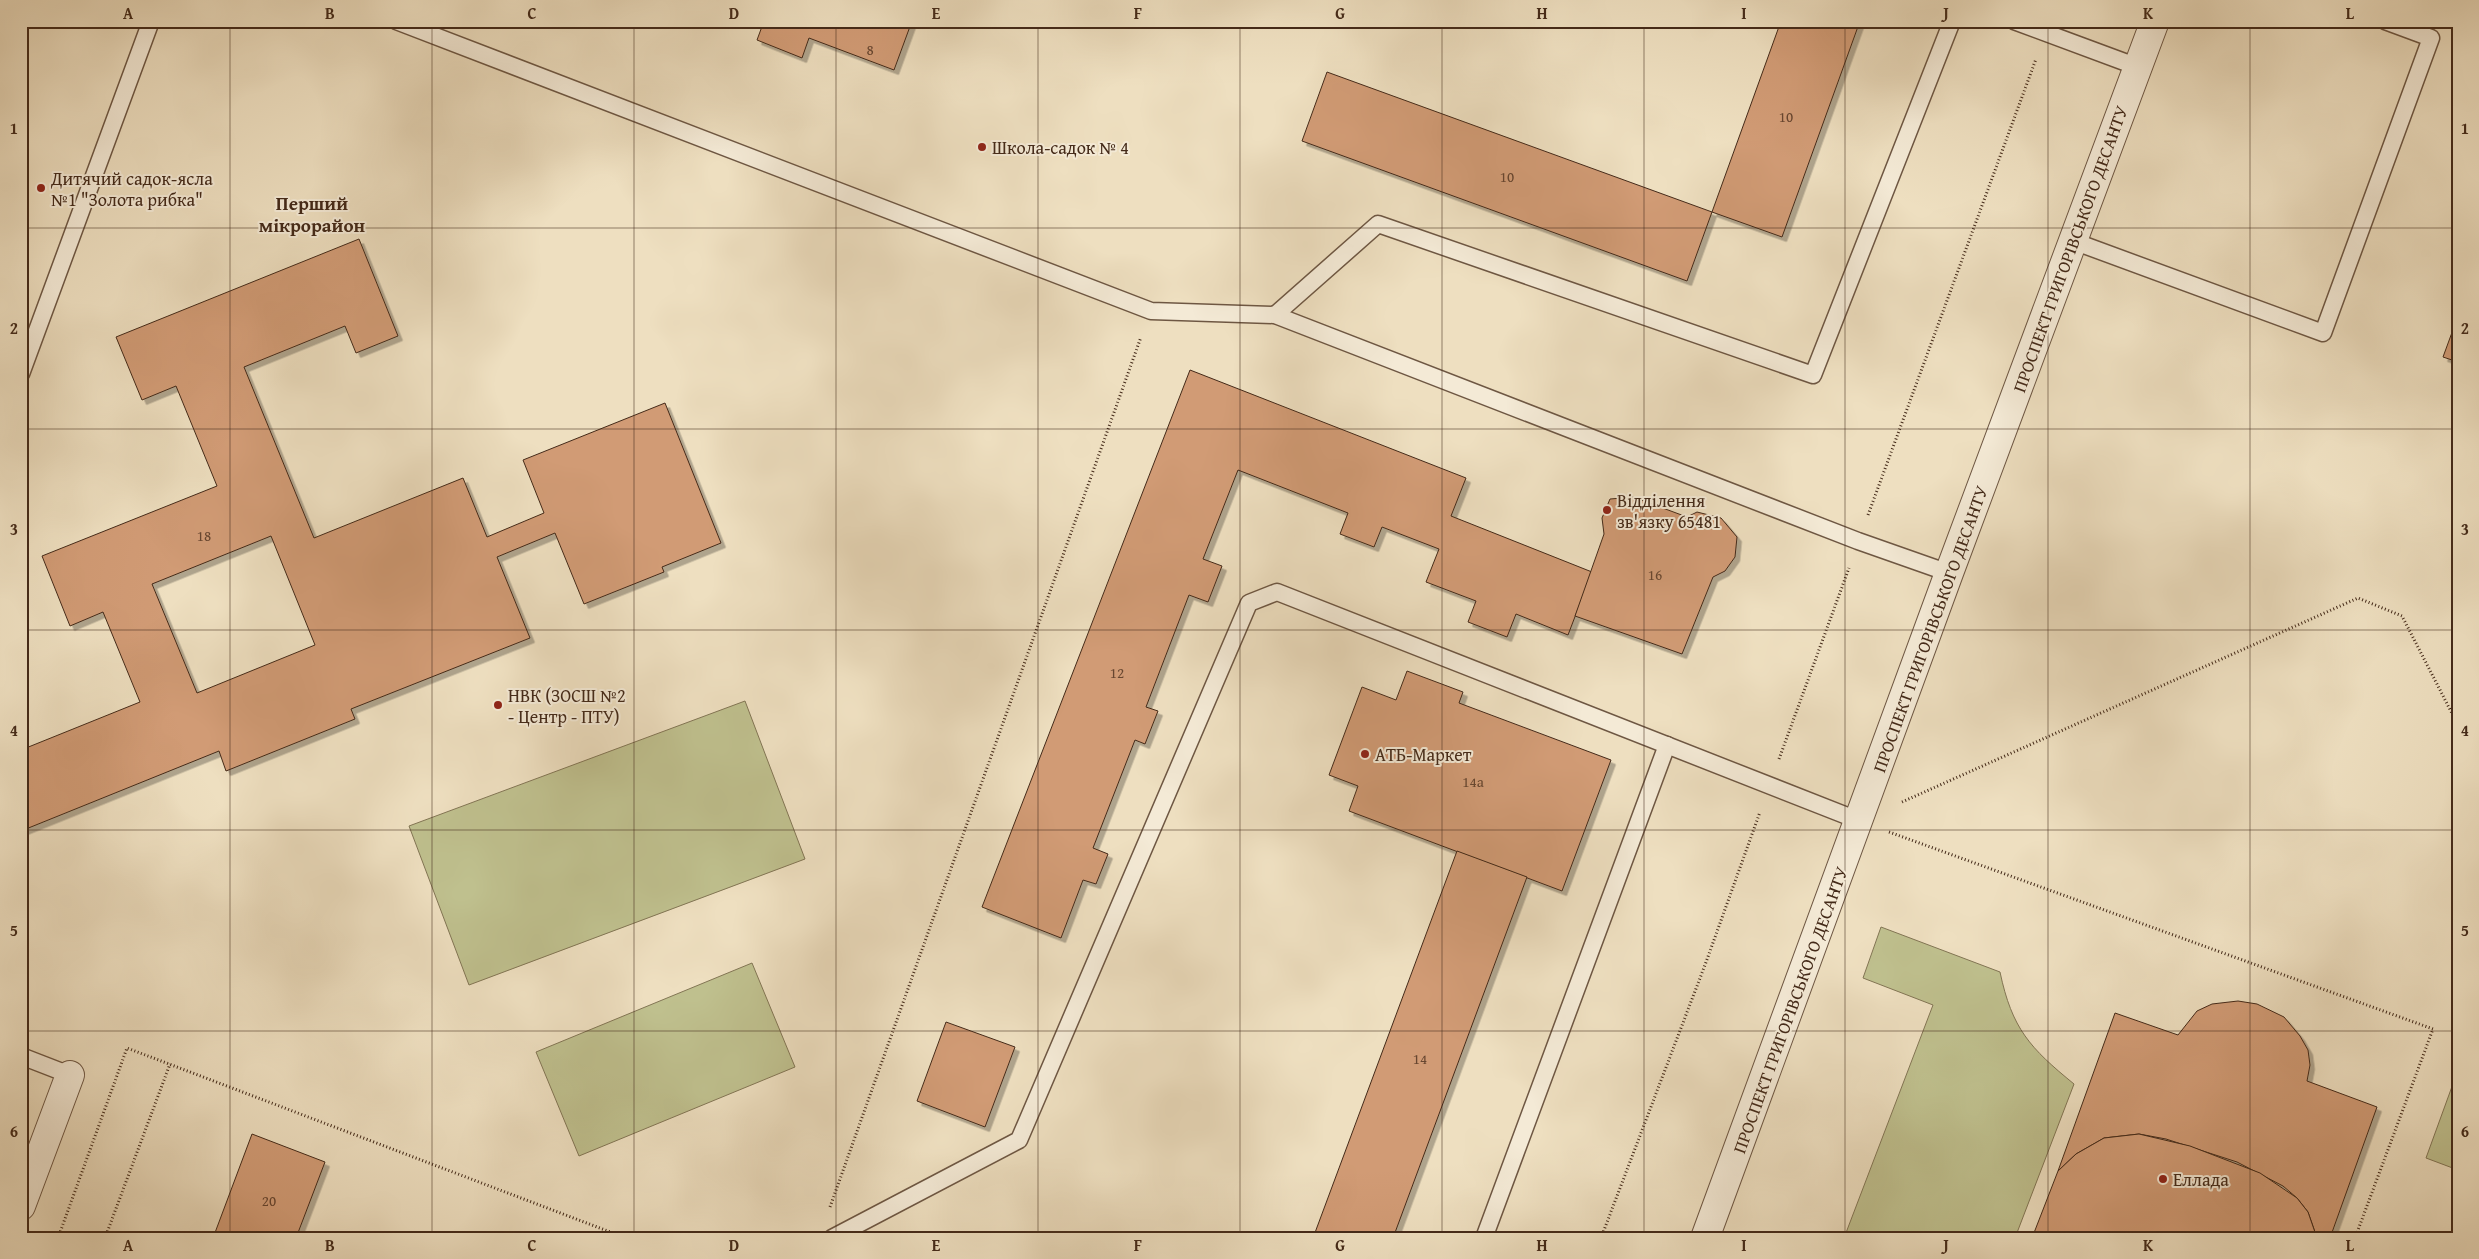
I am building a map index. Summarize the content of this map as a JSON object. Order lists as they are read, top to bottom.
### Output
{
  "streets": {
    "street": ["ПРОСПЕКТ ГРИГОРІВСЬКОГО ДЕСАНТУ"]
  },
  "districts": ["Перший мікрорайон"],
  "places": [
    "Школа-садок № 4",
    "Дитячий садок-ясла №1 \"Золота рибка\"",
    "Відділення зв'язку 65481",
    "НВК (ЗОСШ №2 - Центр - ПТУ)",
    "АТБ-Маркет",
    "Еллада"
  ],
  "house_numbers": [
    "8",
    "10",
    "10",
    "18",
    "16",
    "12",
    "14а",
    "14",
    "20"
  ],
  "grid": {
    "columns": [
      "A",
      "B",
      "C",
      "D",
      "E",
      "F",
      "G",
      "H",
      "I",
      "J",
      "K",
      "L"
    ],
    "rows": [
      "1",
      "2",
      "3",
      "4",
      "5",
      "6"
    ]
  }
}
